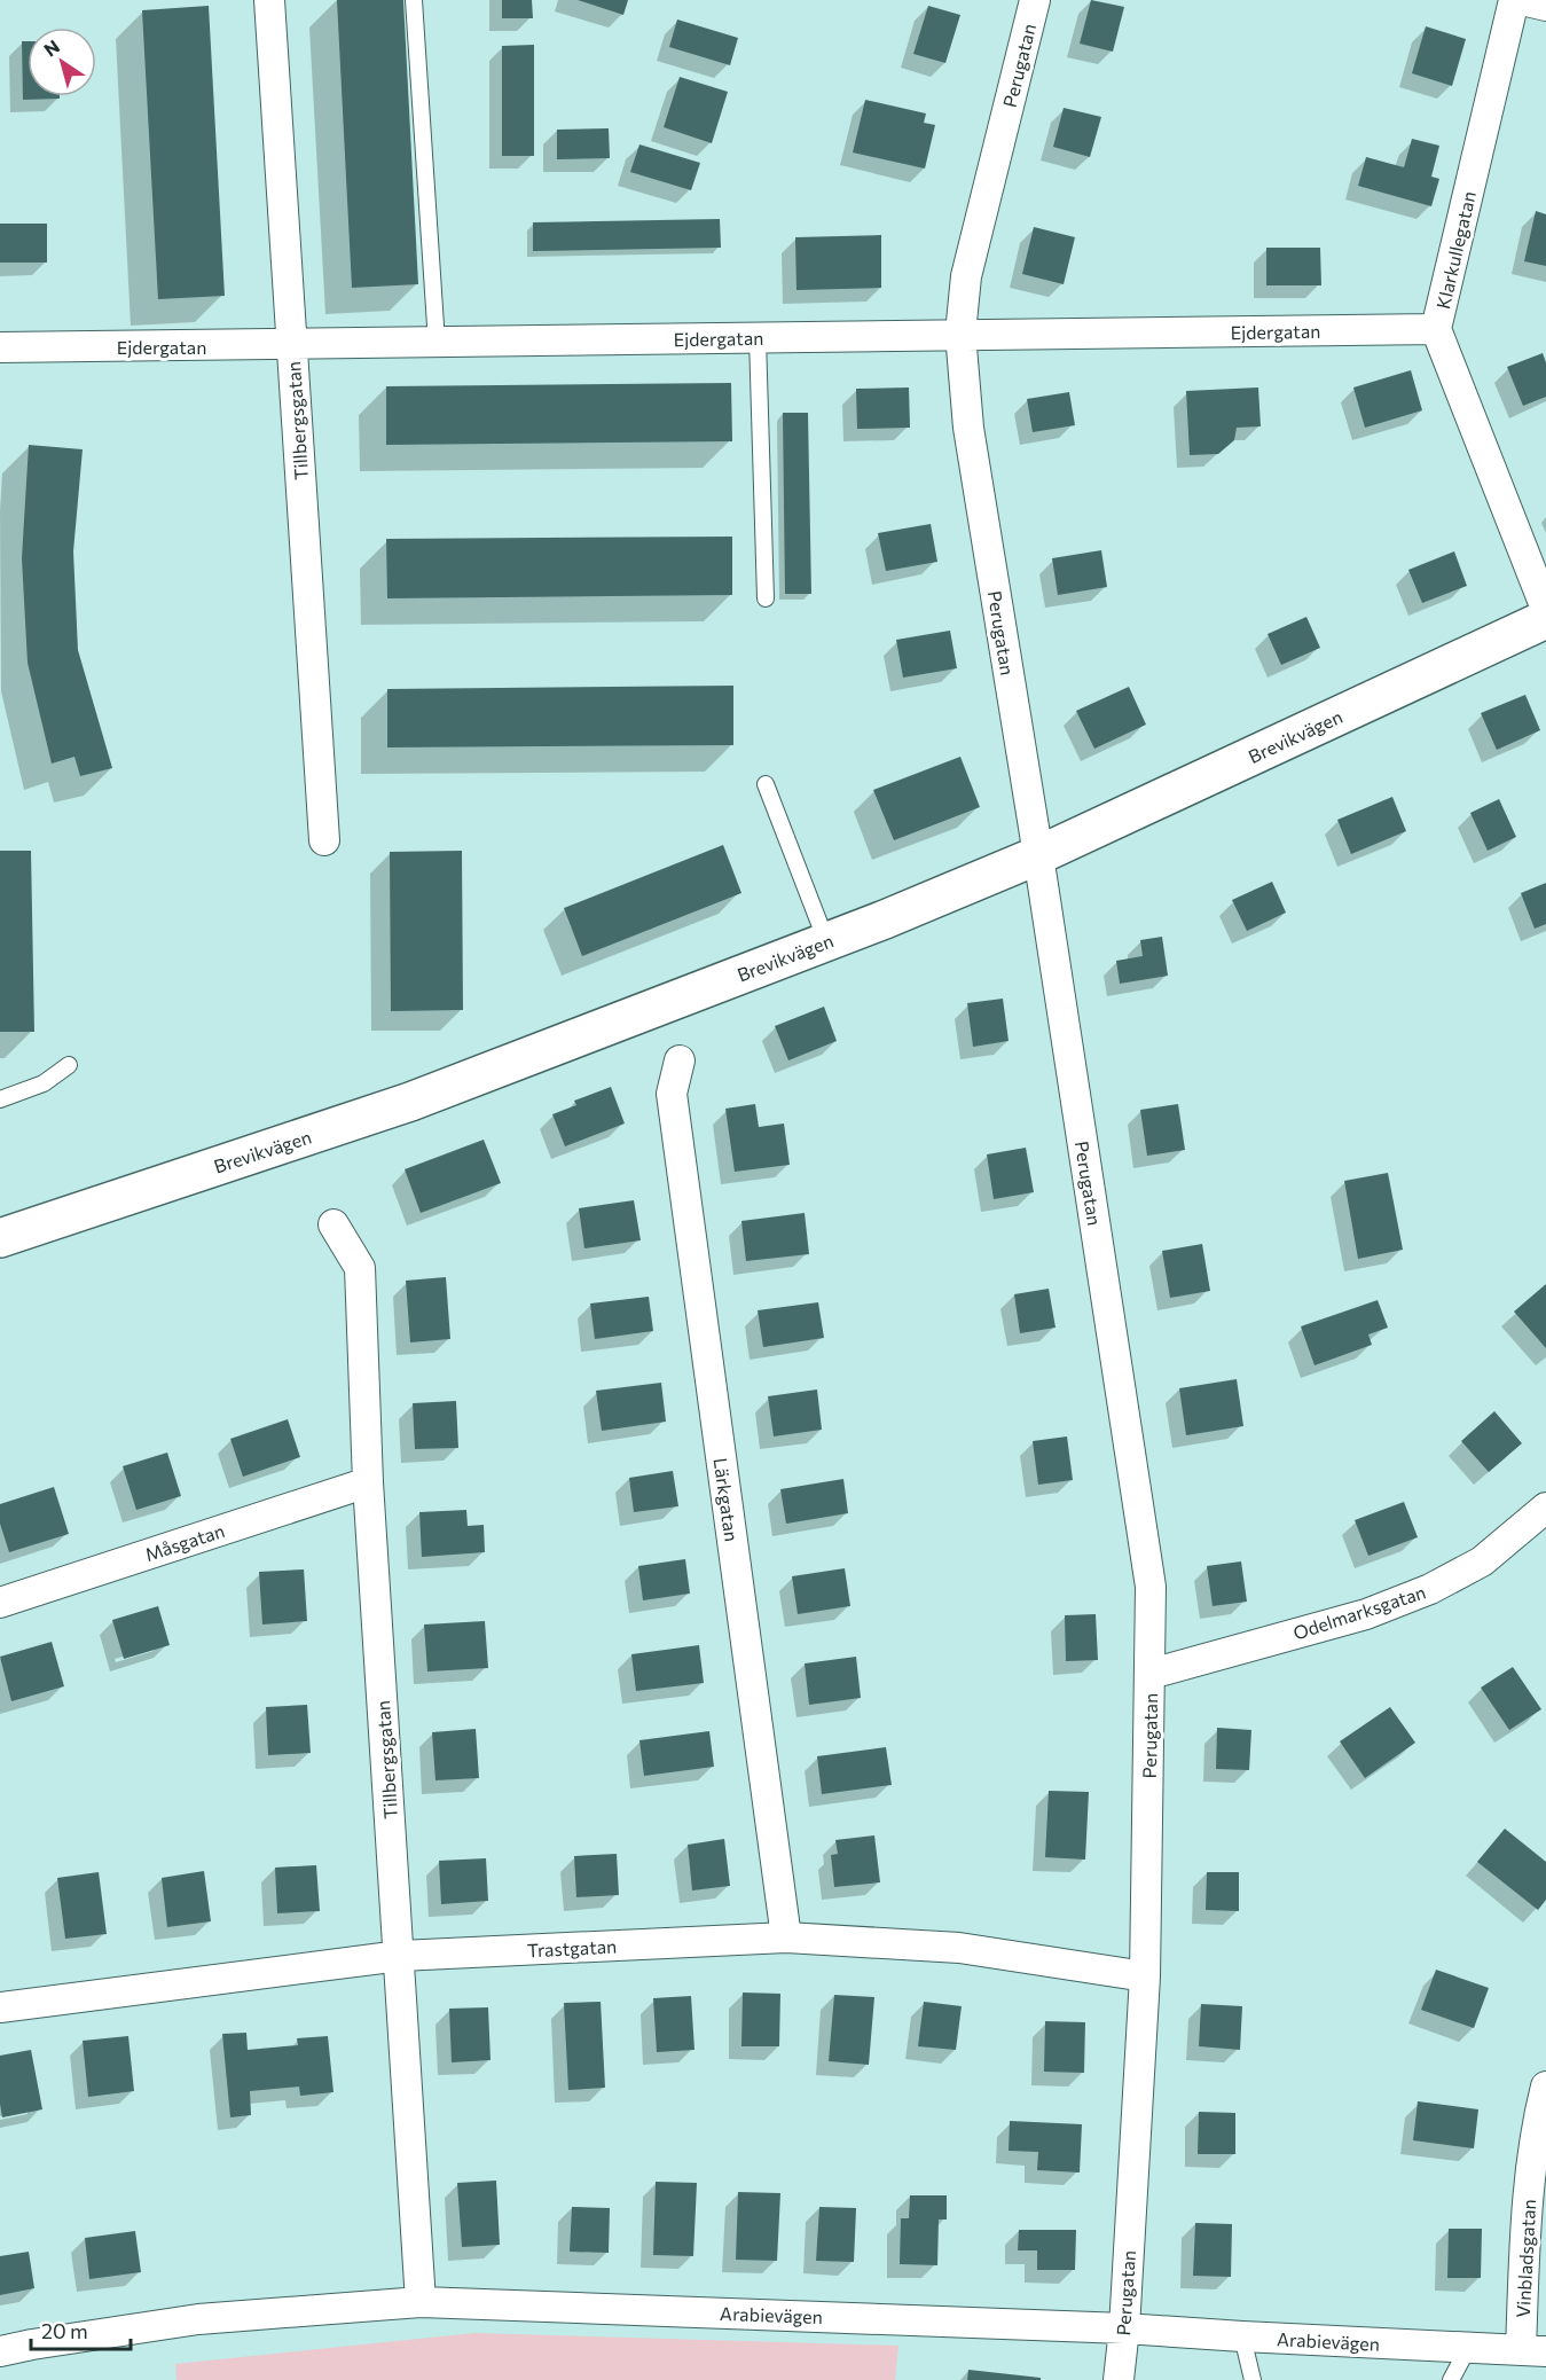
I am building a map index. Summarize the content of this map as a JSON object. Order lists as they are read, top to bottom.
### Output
{
  "streets": {
    "street": [
      "Perugatan",
      "Klarkullegatan",
      "Ejdergatan",
      "Tillbergsgatan",
      "Brevikvägen",
      "Lärkgatan",
      "Måsgatan",
      "Odelmarksgatan",
      "Trastgatan",
      "Vinbladsgatan",
      "Arabievägen"
    ]
  },
  "crossings": [
    ["Perugatan", "Ejdergatan"],
    ["Perugatan", "Brevikvägen"],
    ["Perugatan", "Odelmarksgatan"],
    ["Perugatan", "Trastgatan"],
    ["Perugatan", "Arabievägen"],
    ["Klarkullegatan", "Ejdergatan"],
    ["Ejdergatan", "Tillbergsgatan"],
    ["Tillbergsgatan", "Måsgatan"],
    ["Tillbergsgatan", "Trastgatan"],
    ["Tillbergsgatan", "Arabievägen"],
    ["Lärkgatan", "Trastgatan"],
    ["Vinbladsgatan", "Arabievägen"]
  ],
  "scale_bar": "20 m",
  "north": "top left"
}
